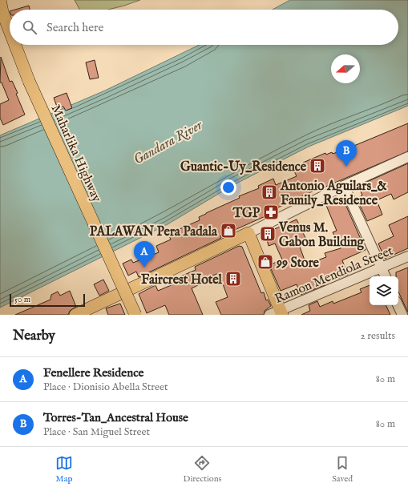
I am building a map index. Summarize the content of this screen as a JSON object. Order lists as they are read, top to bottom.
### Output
{
  "streets": {
    "main road": ["Maharlika Highway"],
    "street": ["Ramon Mendiola Street"]
  },
  "water": ["Gandara River"],
  "places": {
    "building": [
      "Guantic-Uy_Residence",
      "Antonio Aguilars_& Family_Residence",
      "Venus M. Gabon Building",
      "Faircrest Hotel"
    ],
    "pharmacy": ["TGP"],
    "shop": ["PALAWAN Pera Padala", "99 Store"]
  },
  "scale_bar": "50 m",
  "north": "left",
  "page": {
    "search": "Search here",
    "pins": ["B", "A"],
    "scale": "50 m",
    "heading": ["Nearby", "2 results"],
    "list": [
      {
        "mark": "A",
        "name": "Fenellere Residence",
        "note": "Place · Dionisio Abella Street",
        "value": "80 m"
      },
      {
        "mark": "B",
        "name": "Torres-Tan_Ancestral House",
        "note": "Place · San Miguel Street",
        "value": "80 m"
      }
    ],
    "nav": ["Map", "Directions", "Saved"]
  }
}
